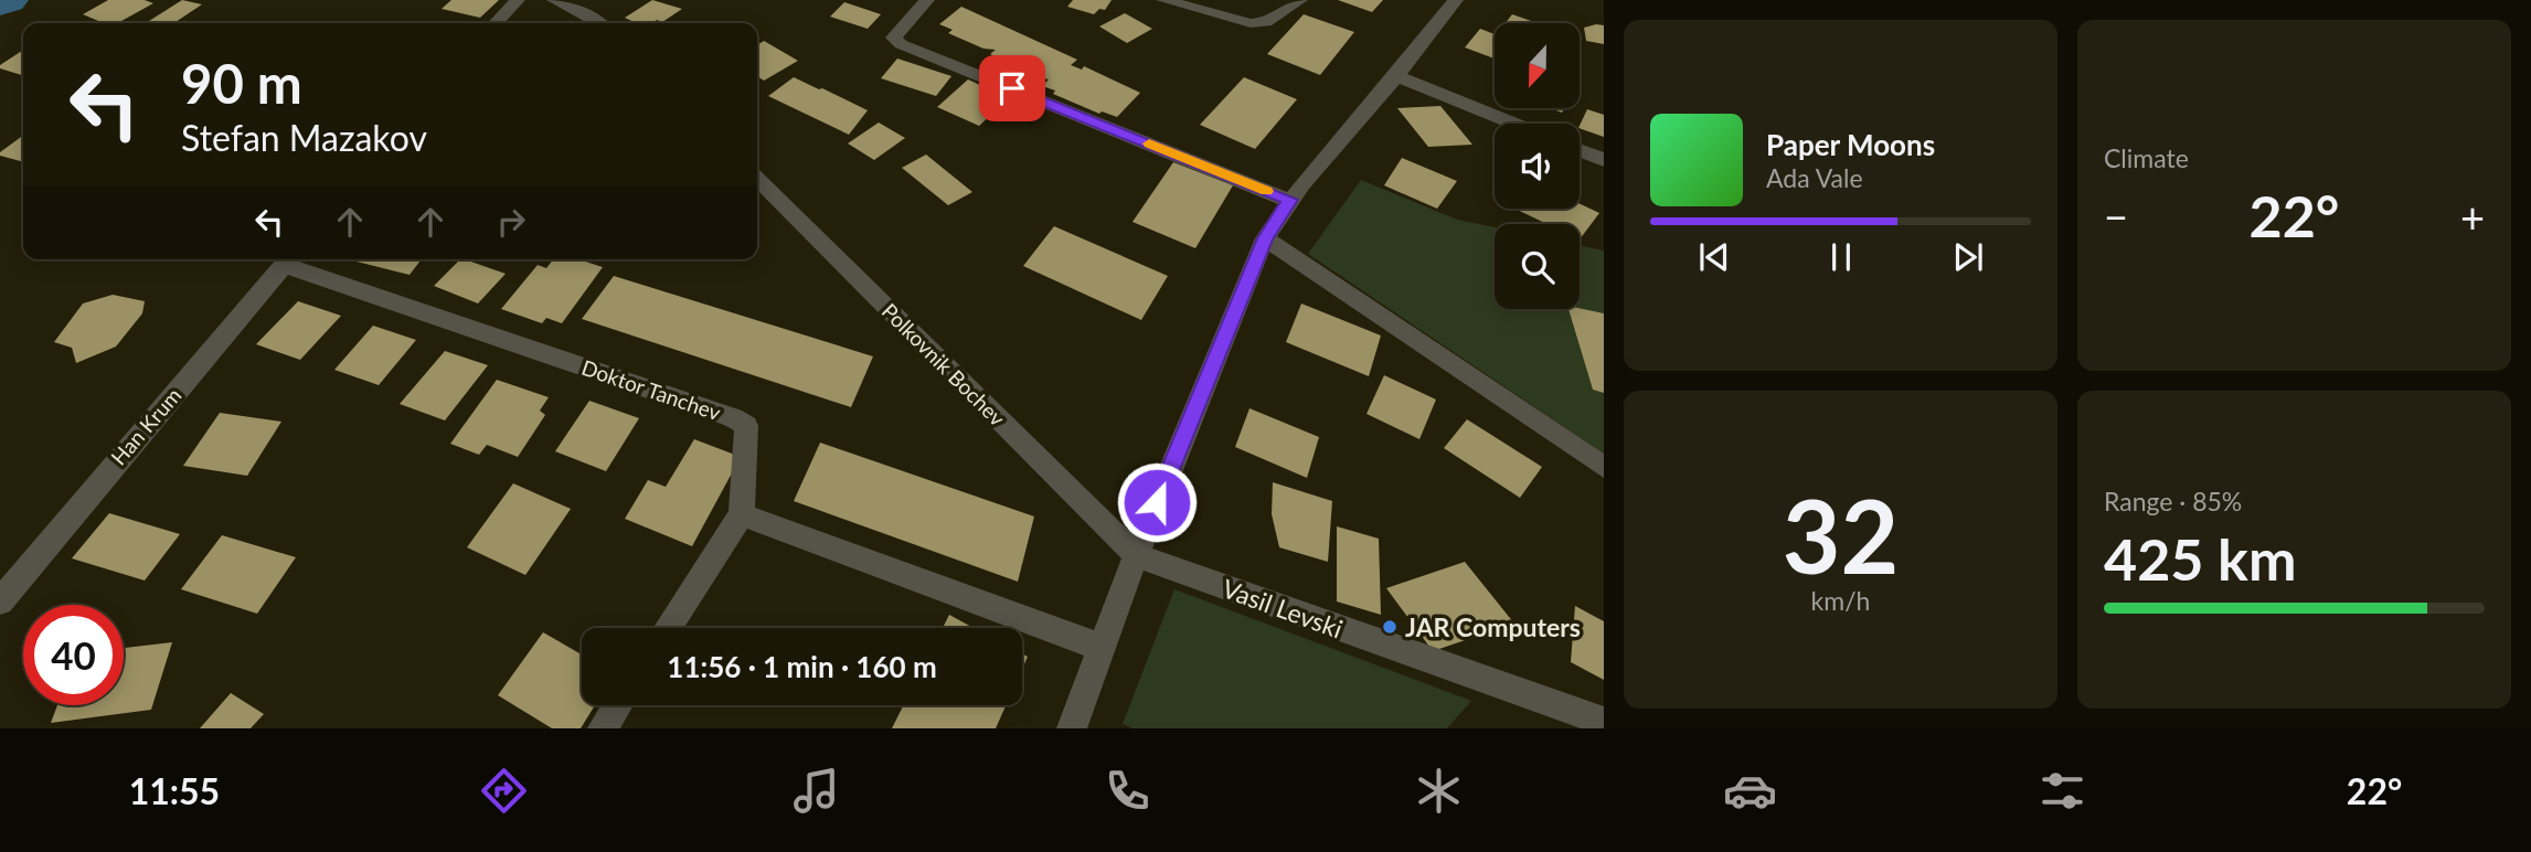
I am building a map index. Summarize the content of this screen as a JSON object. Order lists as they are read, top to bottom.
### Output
{
  "streets": {
    "street": [
      "Polkovnik Bochev",
      "Doktor Tanchev",
      "Han Krum",
      "Vasil Levski"
    ]
  },
  "crossings": [
    ["Polkovnik Bochev", "Vasil Levski"],
    ["Doktor Tanchev", "Han Krum"]
  ],
  "places": ["JAR Computers"],
  "north": "bottom",
  "page": {
    "tile": [
      "Climate",
      ["32", "km/h"],
      ["Range · 85%", "425 km"]
    ],
    "turn": ["90 m", "Stefan Mazakov"],
    "song": ["Paper Moons", "Ada Vale"],
    "heat": ["−", "22°", "+"],
    "limit": "40",
    "trip": "11:56 · 1 min · 160 m",
    "tabs": ["11:55", "22°"]
  }
}
